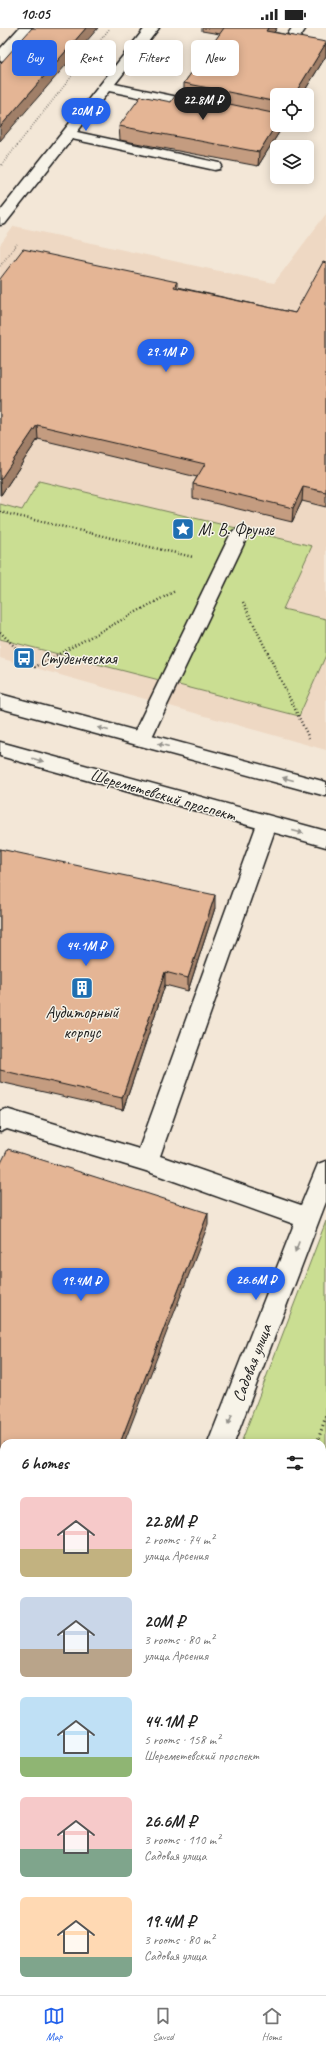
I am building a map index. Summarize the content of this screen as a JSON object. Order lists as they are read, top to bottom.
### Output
{
  "streets": {
    "street": ["Шереметевский проспект", "Садовая улица"]
  },
  "one_way": ["Садовая улица"],
  "places": {
    "place": ["М. В. Фрунзе"],
    "bus stop": ["Студенческая"],
    "building": ["Аудиторный корпус"]
  },
  "page": {
    "status": "10:05",
    "chip": [
      "Buy",
      "Rent",
      "Filters",
      "New"
    ],
    "price": [
      "22.8M ₽",
      "20M ₽",
      "29.1M ₽",
      "44.1M ₽",
      "26.6M ₽",
      "19.4M ₽"
    ],
    "heading": "6 homes",
    "list": [
      {
        "name": "22.8M ₽",
        "note": "2 rooms · 74 m² · улица Арсения"
      },
      {
        "name": "20M ₽",
        "note": "3 rooms · 80 m² · улица Арсения"
      },
      {
        "name": "44.1M ₽",
        "note": "5 rooms · 158 m² · Шереметевский проспект"
      },
      {
        "name": "26.6M ₽",
        "note": "3 rooms · 110 m² · Садовая улица"
      },
      {
        "name": "19.4M ₽",
        "note": "3 rooms · 80 m² · Садовая улица"
      }
    ],
    "tabs": ["Map", "Saved", "Home"]
  }
}
